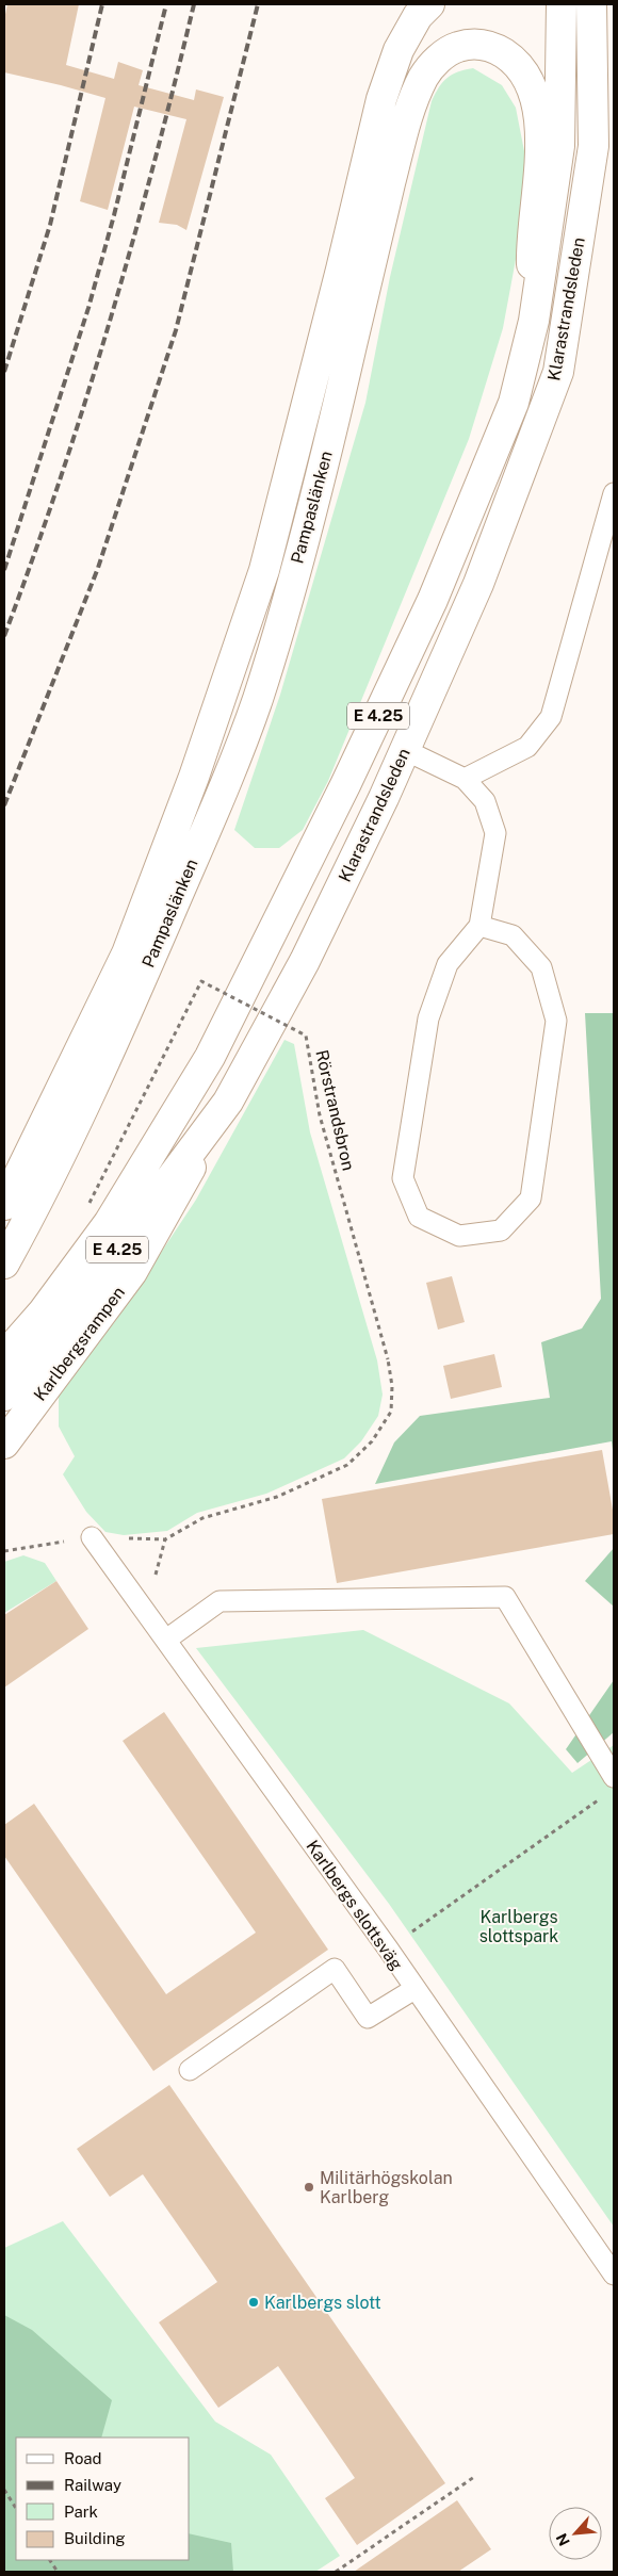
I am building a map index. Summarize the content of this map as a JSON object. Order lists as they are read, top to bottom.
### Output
{
  "streets": {
    "main road": [
      "Klarastrandsleden",
      "Pampaslänken",
      "E 4.25",
      "Karlbergsrampen"
    ],
    "lane": ["Karlbergs slottsväg"],
    "path": ["Rörstrandsbron"]
  },
  "crossings": [
    ["Klarastrandsleden", "Pampaslänken"],
    ["Klarastrandsleden", "Karlbergsrampen"],
    ["Rörstrandsbron", "Karlbergs slottsväg"]
  ],
  "parks": ["Karlbergs slottspark"],
  "places": ["Militärhögskolan Karlberg", "Karlbergs slott"],
  "legend": [
    "Road",
    "Railway",
    "Park",
    "Building"
  ],
  "north": "bottom left"
}
